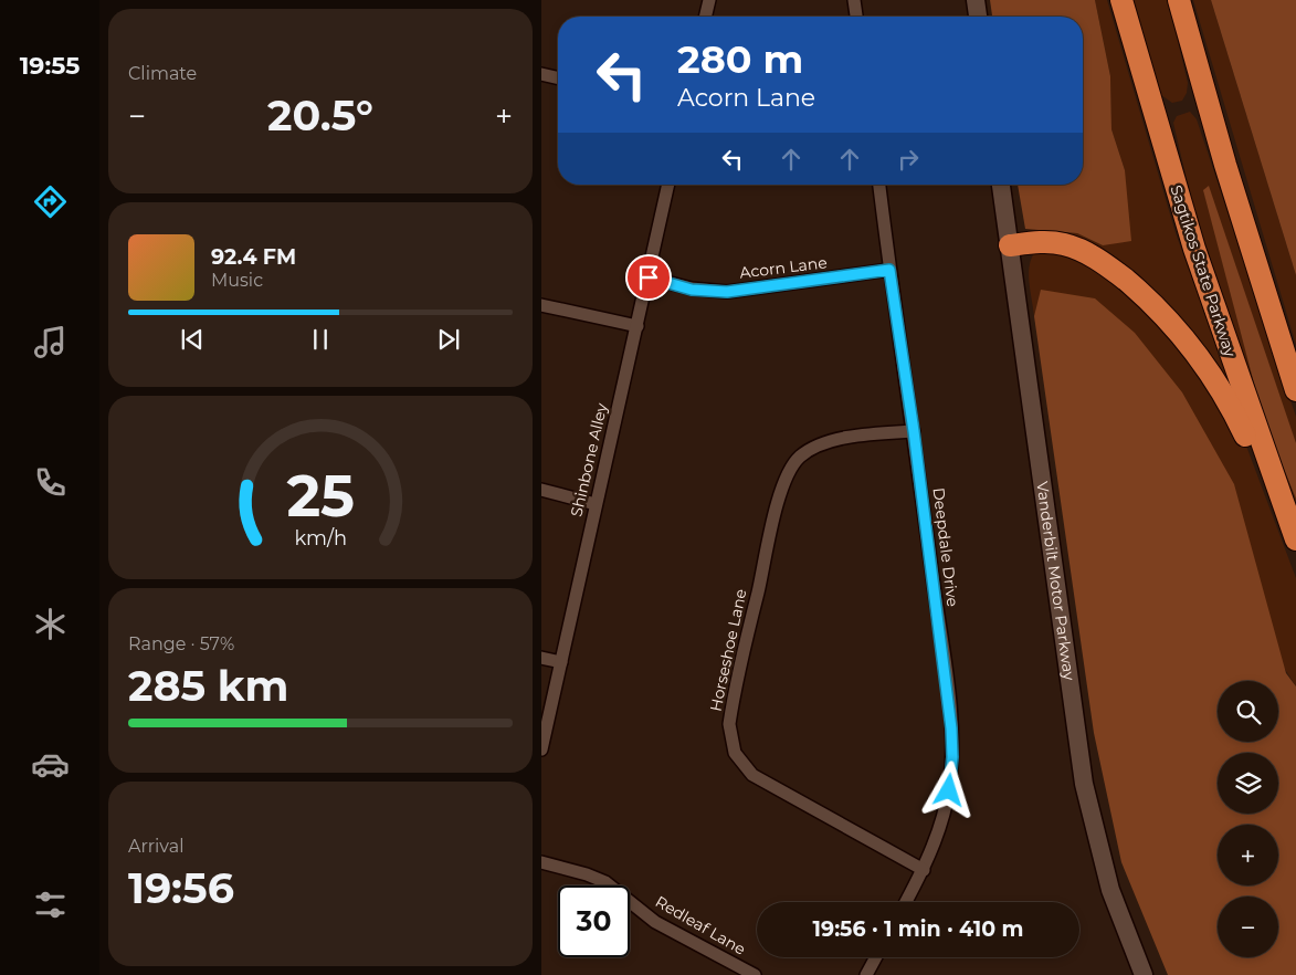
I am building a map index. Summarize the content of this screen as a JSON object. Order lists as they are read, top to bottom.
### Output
{
  "streets": {
    "highway": ["Sagtikos State Parkway"],
    "main road": ["Vanderbilt Motor Parkway"],
    "street": [
      "Acorn Lane",
      "Shinbone Alley",
      "Deepdale Drive",
      "Horseshoe Lane",
      "Redleaf Lane"
    ]
  },
  "crossings": [
    ["Acorn Lane", "Shinbone Alley"],
    ["Acorn Lane", "Deepdale Drive"],
    ["Deepdale Drive", "Horseshoe Lane"]
  ],
  "page": {
    "tabs": "19:55",
    "tile": [
      "Climate",
      ["Range · 57%", "285 km"],
      ["Arrival", "19:56"]
    ],
    "turn": ["280 m", "Acorn Lane"],
    "heat": ["−", "20.5°", "+"],
    "song": ["92.4 FM", "Music"],
    "map_buttons": ["+", "−"],
    "limit": "30",
    "trip": "19:56 · 1 min · 410 m",
    "gauge": ["25", "km/h"]
  }
}
